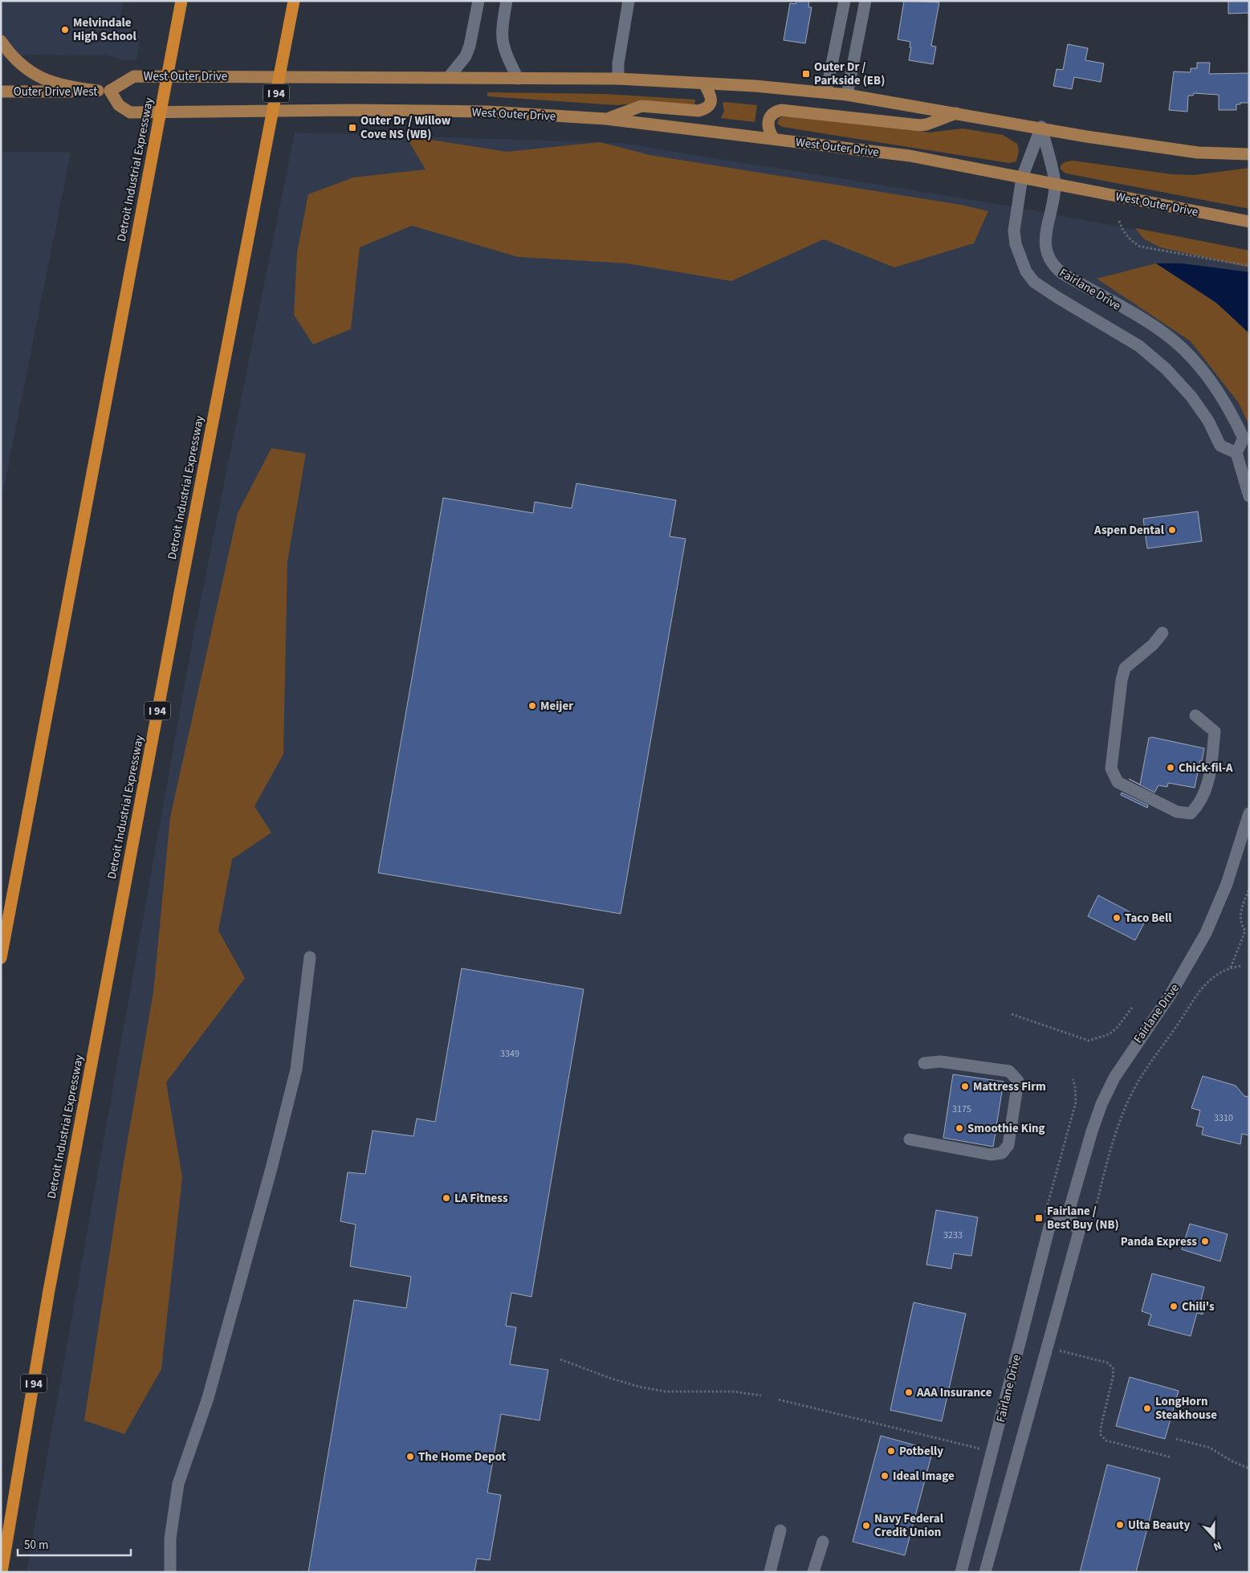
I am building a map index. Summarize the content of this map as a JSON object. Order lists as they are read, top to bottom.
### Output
{
  "streets": {
    "highway": ["I 94", "Detroit Industrial Expressway"],
    "main road": ["West Outer Drive", "Outer Drive West"],
    "street": ["Fairlane Drive"]
  },
  "crossings": [
    ["West Outer Drive", "Outer Drive West"],
    ["West Outer Drive", "Fairlane Drive"]
  ],
  "places": {
    "other": [
      "Melvindale High School",
      "Aspen Dental",
      "Meijer",
      "Chick-fil-A",
      "Taco Bell",
      "Mattress Firm",
      "Smoothie King",
      "LA Fitness",
      "Panda Express",
      "Chili's",
      "AAA Insurance",
      "LongHorn Steakhouse",
      "Potbelly",
      "The Home Depot",
      "Ideal Image",
      "Ulta Beauty",
      "Navy Federal Credit Union"
    ],
    "transit": ["Outer Dr / Parkside (EB)", "Outer Dr / Willow Cove NS (WB)", "Fairlane / Best Buy (NB)"]
  },
  "house_numbers": [
    "3349",
    "3175",
    "3310",
    "3233"
  ],
  "scale_bar": "50 m",
  "north": "bottom"
}
